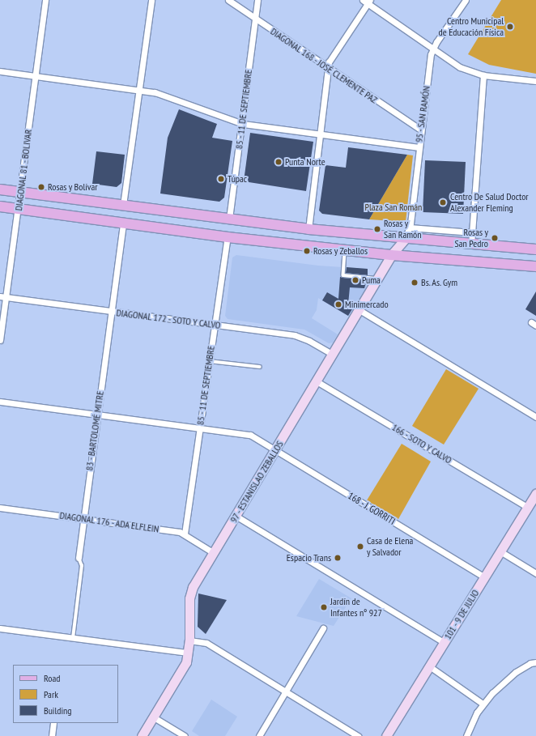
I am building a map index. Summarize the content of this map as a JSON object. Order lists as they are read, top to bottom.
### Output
{
  "streets": {
    "street": [
      "DIAGONAL 168 - JOSÉ CLEMENTE PAZ",
      "85 - 11 DE SEPTIEMBRE",
      "95 - SAN RAMÓN",
      "DIAGONAL 81 - BOLIVAR",
      "DIAGONAL 172 - SOTO Y CALVO",
      "83 - BARTOLOMÉ MITRE",
      "166 - SOTO Y CALVO",
      "97 - ESTANISLAO ZEBALLOS",
      "168 - J. GORRITI",
      "DIAGONAL 176 - ADA ELFLEIN",
      "101 - 9 DE JULIO"
    ]
  },
  "crossings": [
    ["DIAGONAL 168 - JOSÉ CLEMENTE PAZ", "85 - 11 DE SEPTIEMBRE"],
    ["DIAGONAL 168 - JOSÉ CLEMENTE PAZ", "95 - SAN RAMÓN"],
    ["85 - 11 DE SEPTIEMBRE", "DIAGONAL 172 - SOTO Y CALVO"],
    ["85 - 11 DE SEPTIEMBRE", "168 - J. GORRITI"],
    ["85 - 11 DE SEPTIEMBRE", "DIAGONAL 176 - ADA ELFLEIN"],
    ["95 - SAN RAMÓN", "97 - ESTANISLAO ZEBALLOS"],
    ["DIAGONAL 81 - BOLIVAR", "DIAGONAL 172 - SOTO Y CALVO"],
    ["DIAGONAL 172 - SOTO Y CALVO", "83 - BARTOLOMÉ MITRE"],
    ["DIAGONAL 172 - SOTO Y CALVO", "97 - ESTANISLAO ZEBALLOS"],
    ["83 - BARTOLOMÉ MITRE", "168 - J. GORRITI"],
    ["83 - BARTOLOMÉ MITRE", "DIAGONAL 176 - ADA ELFLEIN"],
    ["166 - SOTO Y CALVO", "97 - ESTANISLAO ZEBALLOS"],
    ["166 - SOTO Y CALVO", "101 - 9 DE JULIO"],
    ["97 - ESTANISLAO ZEBALLOS", "168 - J. GORRITI"],
    ["97 - ESTANISLAO ZEBALLOS", "DIAGONAL 176 - ADA ELFLEIN"],
    ["168 - J. GORRITI", "101 - 9 DE JULIO"]
  ],
  "parks": ["Plaza San Román"],
  "places": [
    "Centro Municipal de Educación Física",
    "Punta Norte",
    "Túpac",
    "Rosas y Bolívar",
    "Centro De Salud Doctor Alexander Fleming",
    "Rosas y San Ramón",
    "Rosas y San Pedro",
    "Rosas y Zeballos",
    "Puma",
    "Bs. As. Gym",
    "Minimercado",
    "Casa de Elena y Salvador",
    "Espacio Trans",
    "Jardín de Infantes nº 927"
  ],
  "legend": ["Road", "Park", "Building"]
}
